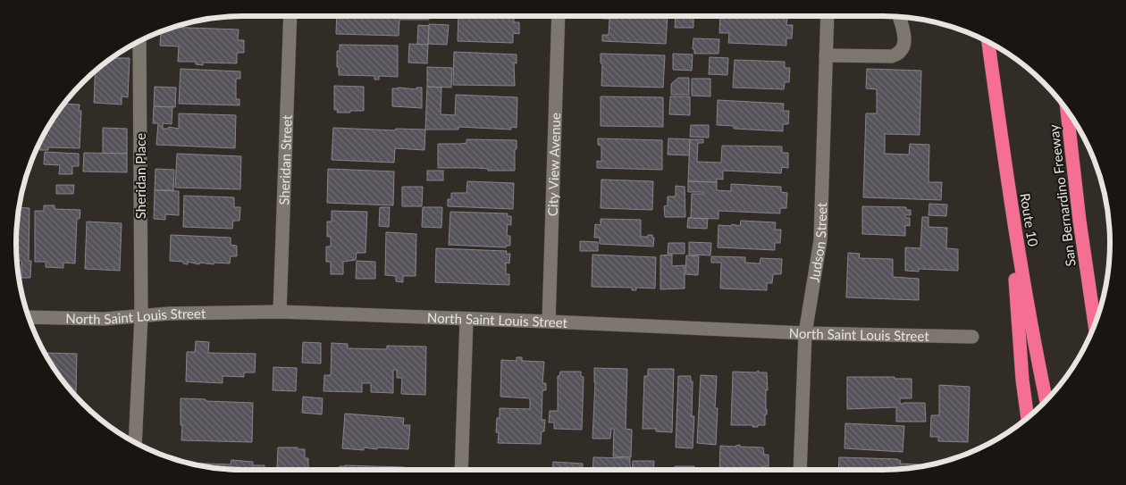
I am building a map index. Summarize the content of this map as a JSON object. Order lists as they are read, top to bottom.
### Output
{
  "streets": {
    "highway": ["San Bernardino Freeway", "Route 10"],
    "street": [
      "Sheridan Street",
      "City View Avenue",
      "Sheridan Place",
      "Judson Street",
      "North Saint Louis Street"
    ]
  },
  "crossings": [
    ["Sheridan Street", "North Saint Louis Street"],
    ["City View Avenue", "North Saint Louis Street"],
    ["Sheridan Place", "North Saint Louis Street"],
    ["Judson Street", "North Saint Louis Street"]
  ]
}
